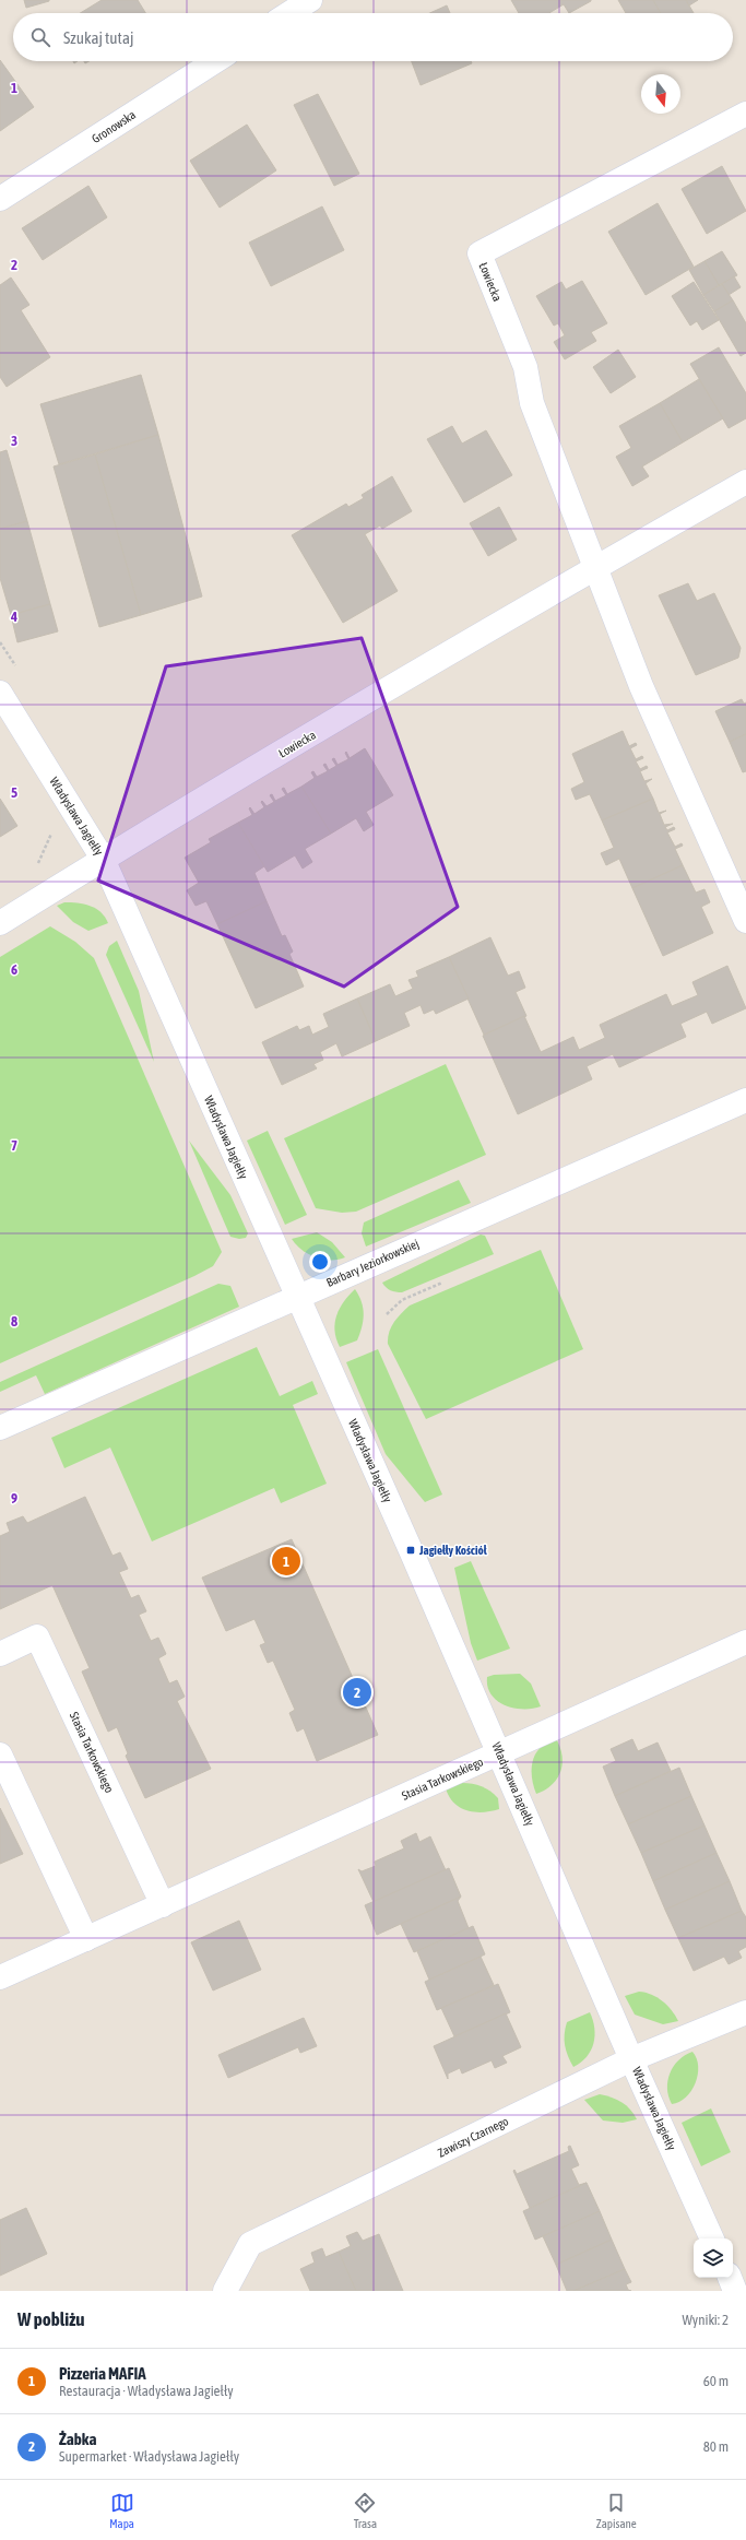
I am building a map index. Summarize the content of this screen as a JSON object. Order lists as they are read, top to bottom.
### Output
{
  "streets": {
    "street": [
      "Gronowska",
      "Łowiecka",
      "Władysława Jagiełły",
      "Barbary Jeziorkowskiej",
      "Stasia Tarkowskiego",
      "Zawiszy Czarnego"
    ]
  },
  "crossings": [
    ["Łowiecka", "Władysława Jagiełły"],
    ["Władysława Jagiełły", "Barbary Jeziorkowskiej"],
    ["Władysława Jagiełły", "Stasia Tarkowskiego"],
    ["Władysława Jagiełły", "Zawiszy Czarnego"]
  ],
  "places": {
    "transit": ["Jagiełły Kościół"]
  },
  "north": "bottom",
  "page": {
    "search": "Szukaj tutaj",
    "pins": ["1", "2"],
    "heading": ["W pobliżu", "Wyniki: 2"],
    "list": [
      {
        "mark": "1",
        "name": "Pizzeria MAFIA",
        "note": "Restauracja · Władysława Jagiełły",
        "value": "60 m"
      },
      {
        "mark": "2",
        "name": "Żabka",
        "note": "Supermarket · Władysława Jagiełły",
        "value": "80 m"
      }
    ],
    "nav": ["Mapa", "Trasa", "Zapisane"]
  },
  "grid": {
    "rows": [
      "1",
      "2",
      "3",
      "4",
      "5",
      "6",
      "7",
      "8",
      "9"
    ]
  }
}
